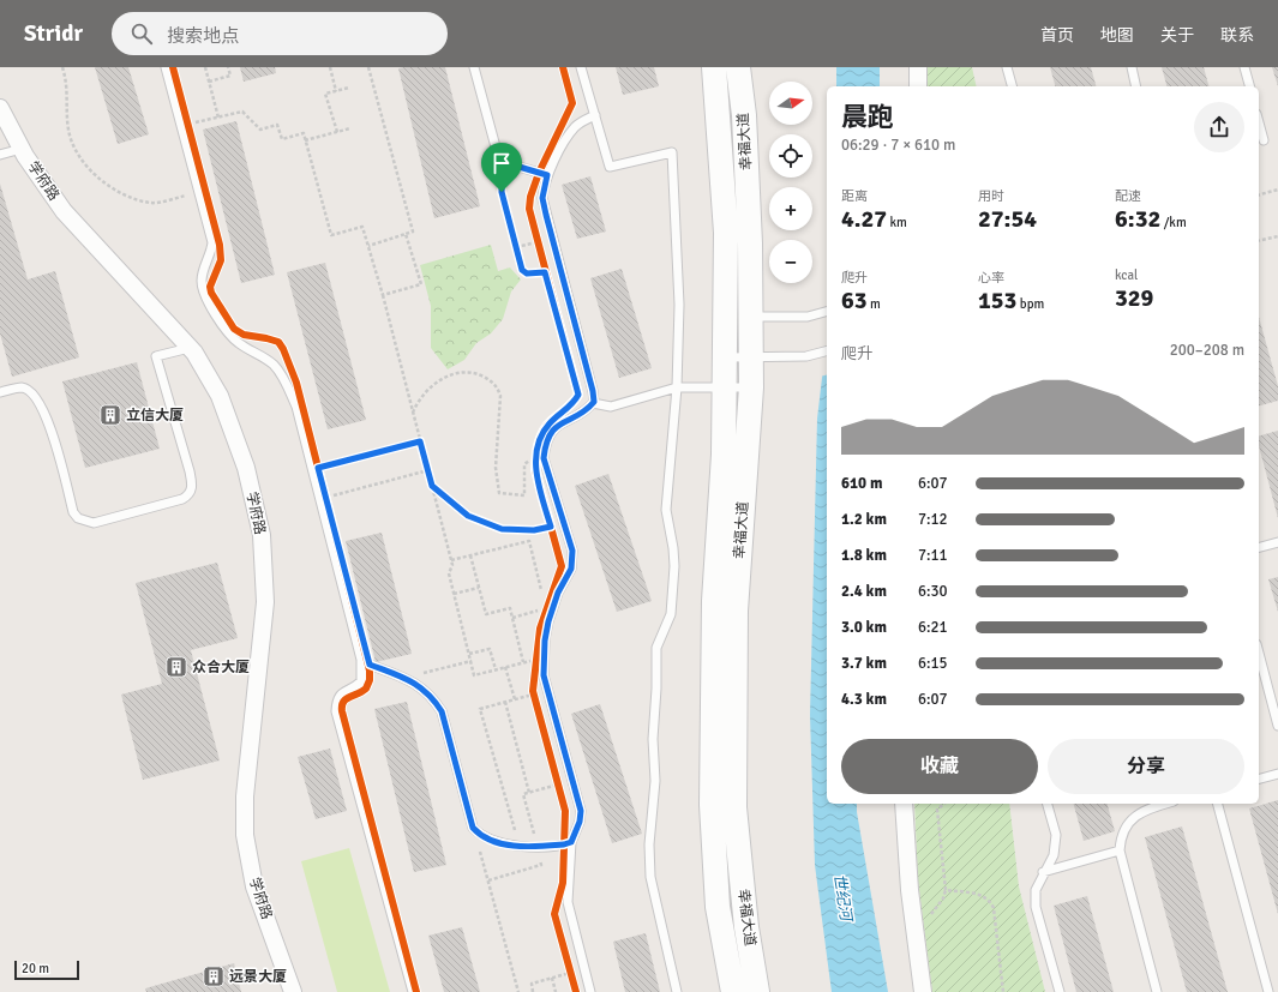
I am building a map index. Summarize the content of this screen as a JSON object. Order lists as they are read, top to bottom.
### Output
{
  "streets": {
    "main road": ["幸福大道"],
    "street": ["学府路"]
  },
  "water": ["世纪河"],
  "places": {
    "building": ["立信大厦", "众合大厦", "远景大厦"]
  },
  "scale_bar": "20 m",
  "north": "right",
  "page": {
    "header": "Stridr",
    "search": "搜索地点",
    "nav": [
      "首页",
      "地图",
      "关于",
      "联系"
    ],
    "map_buttons": ["+", "−"],
    "heading": ["晨跑", "06:29 · 7 × 610 m"],
    "stats": [
      ["距离", "4.27 km"],
      ["用时", "27:54"],
      ["配速", "6:32 /km"],
      ["爬升", "63 m"],
      ["心率", "153 bpm"],
      ["kcal", "329"]
    ],
    "chart": ["爬升", "200–208 m"],
    "list": [
      {
        "name": "610 m",
        "note": "6:07"
      },
      {
        "name": "1.2 km",
        "note": "7:12"
      },
      {
        "name": "1.8 km",
        "note": "7:11"
      },
      {
        "name": "2.4 km",
        "note": "6:30"
      },
      {
        "name": "3.0 km",
        "note": "6:21"
      },
      {
        "name": "3.7 km",
        "note": "6:15"
      },
      {
        "name": "4.3 km",
        "note": "6:07"
      }
    ],
    "buttons": ["收藏", "分享"],
    "scale": "20 m"
  }
}
